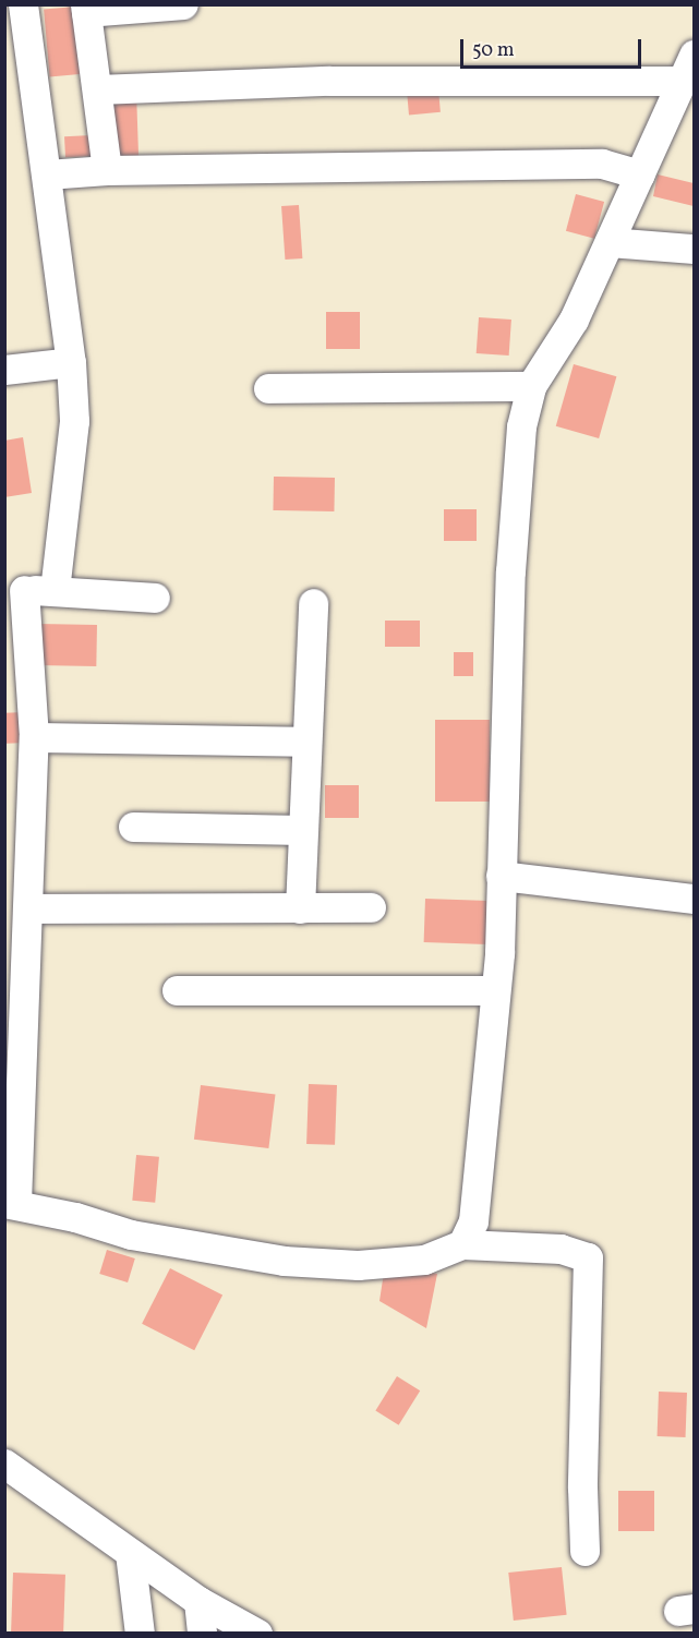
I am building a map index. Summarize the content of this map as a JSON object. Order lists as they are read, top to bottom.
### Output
{
  "scale_bar": "50 m"
}
